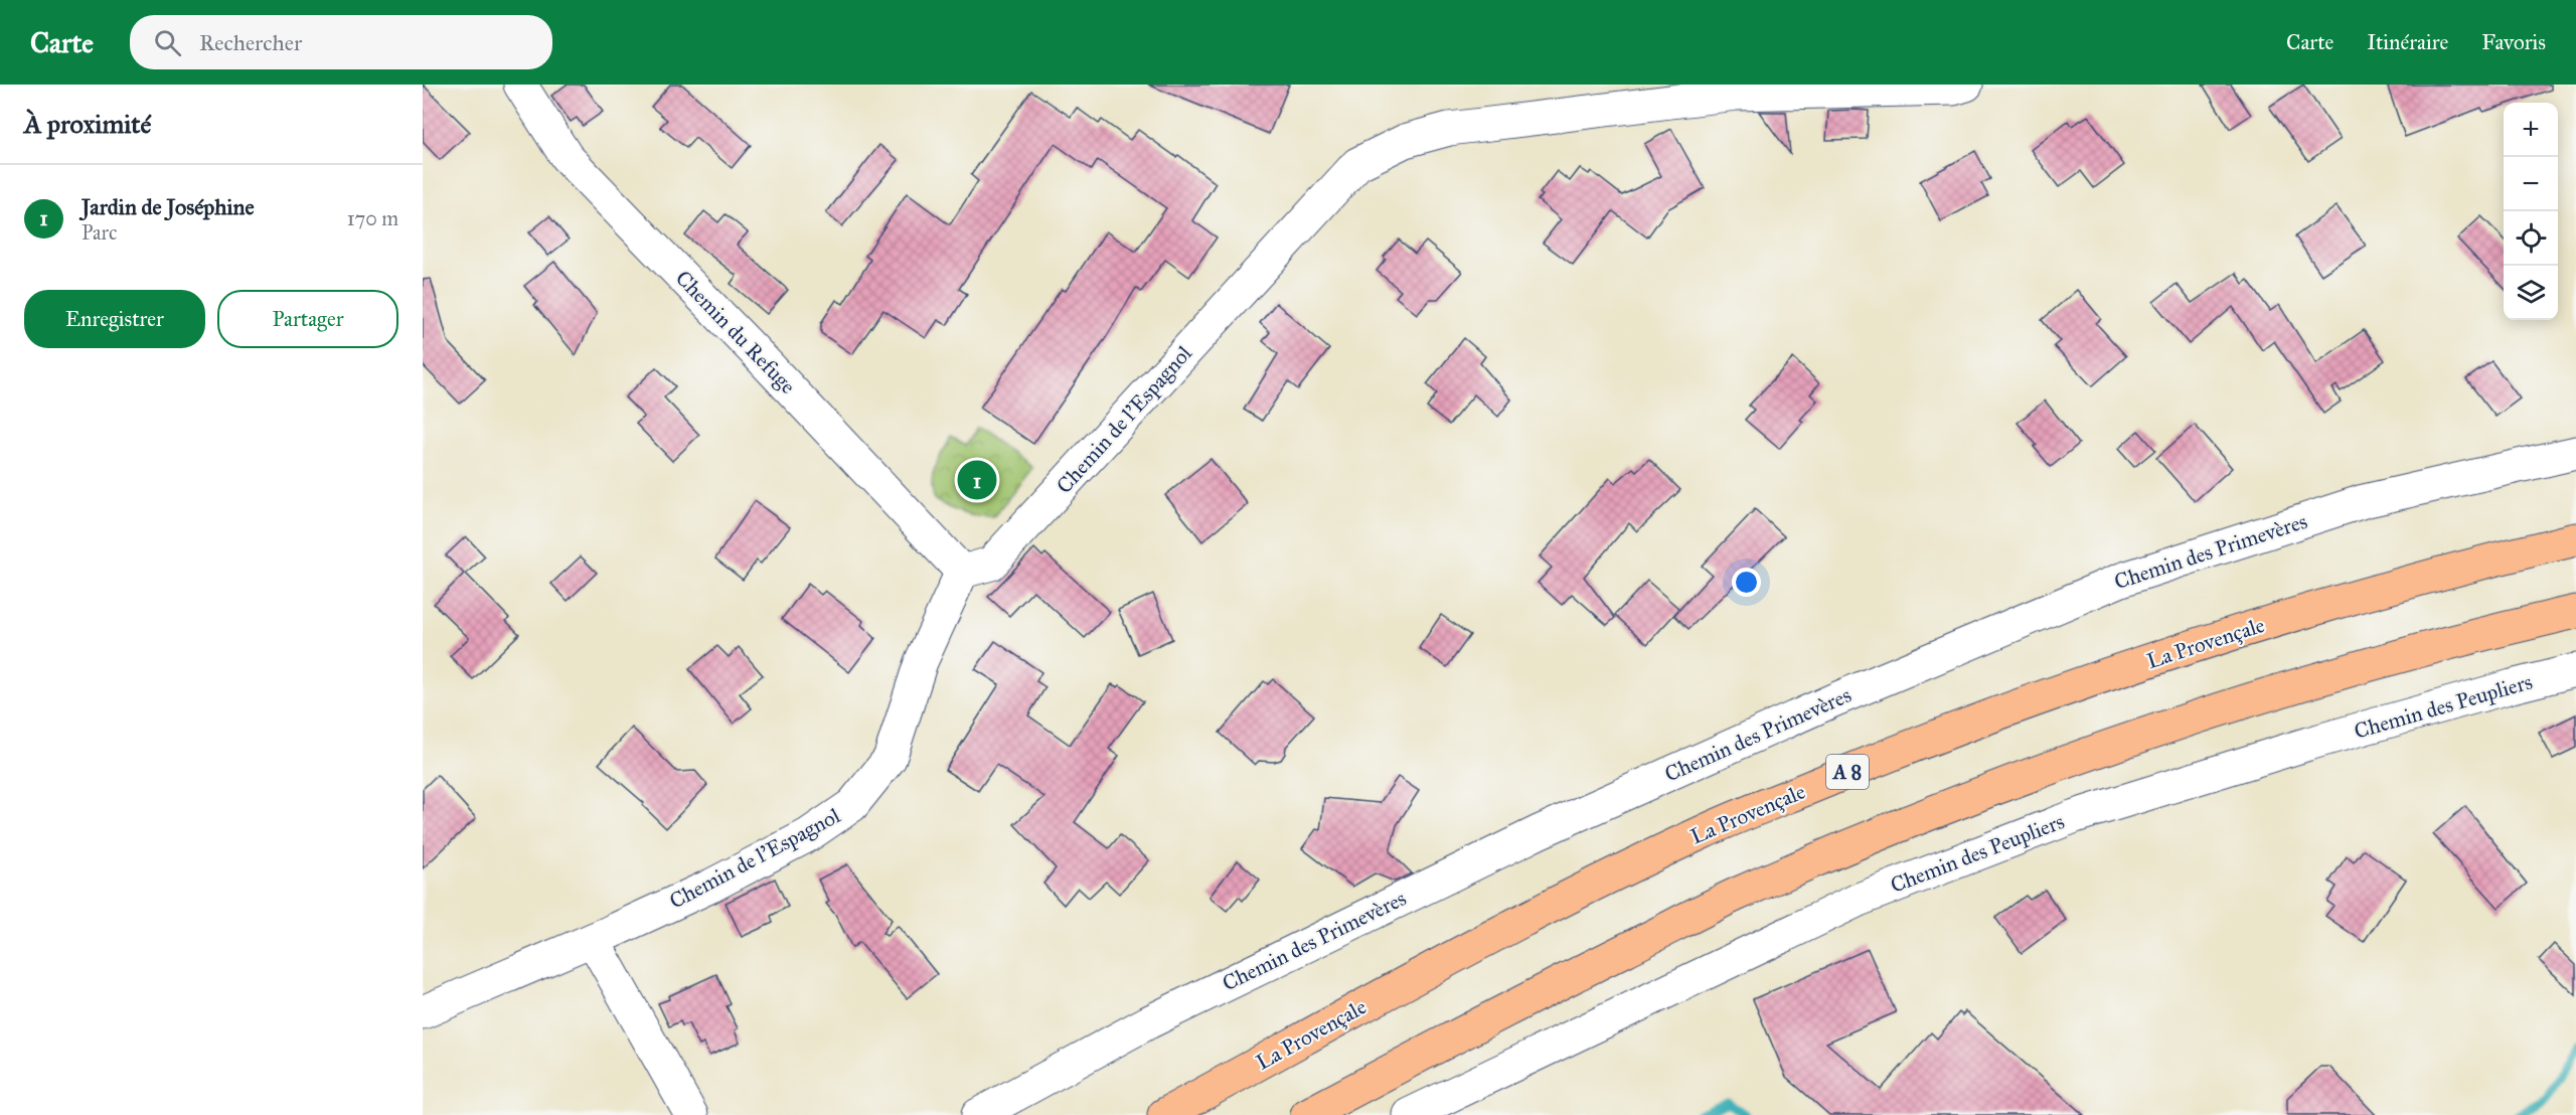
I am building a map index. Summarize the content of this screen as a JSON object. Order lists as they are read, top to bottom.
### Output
{
  "streets": {
    "highway": ["La Provençale", "A 8"],
    "street": [
      "Chemin du Refuge",
      "Chemin de l'Espagnol",
      "Chemin des Primevères",
      "Chemin des Peupliers"
    ]
  },
  "crossings": [
    ["Chemin du Refuge", "Chemin de l'Espagnol"]
  ],
  "page": {
    "header": "Carte",
    "search": "Rechercher",
    "nav": ["Carte", "Itinéraire", "Favoris"],
    "heading": "À proximité",
    "map_buttons": ["+", "−"],
    "list": [
      {
        "mark": "1",
        "name": "Jardin de Joséphine",
        "note": "Parc",
        "value": "170 m"
      }
    ],
    "buttons": ["Enregistrer", "Partager"],
    "pins": "1"
  }
}
